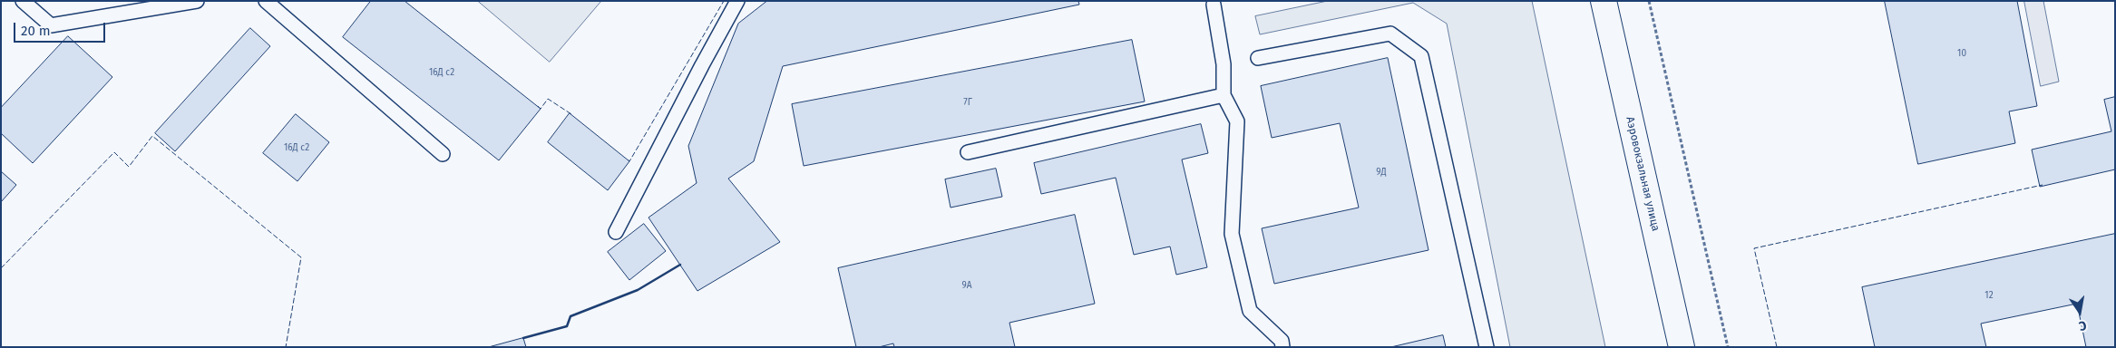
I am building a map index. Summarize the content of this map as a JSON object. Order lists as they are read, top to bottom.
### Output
{
  "streets": {
    "street": ["Аэровокзальная улица"]
  },
  "house_numbers": [
    "10",
    "16Д с2",
    "7Г",
    "16Д с2",
    "9Д",
    "9А",
    "12"
  ],
  "scale_bar": "20 m",
  "north": "bottom"
}
